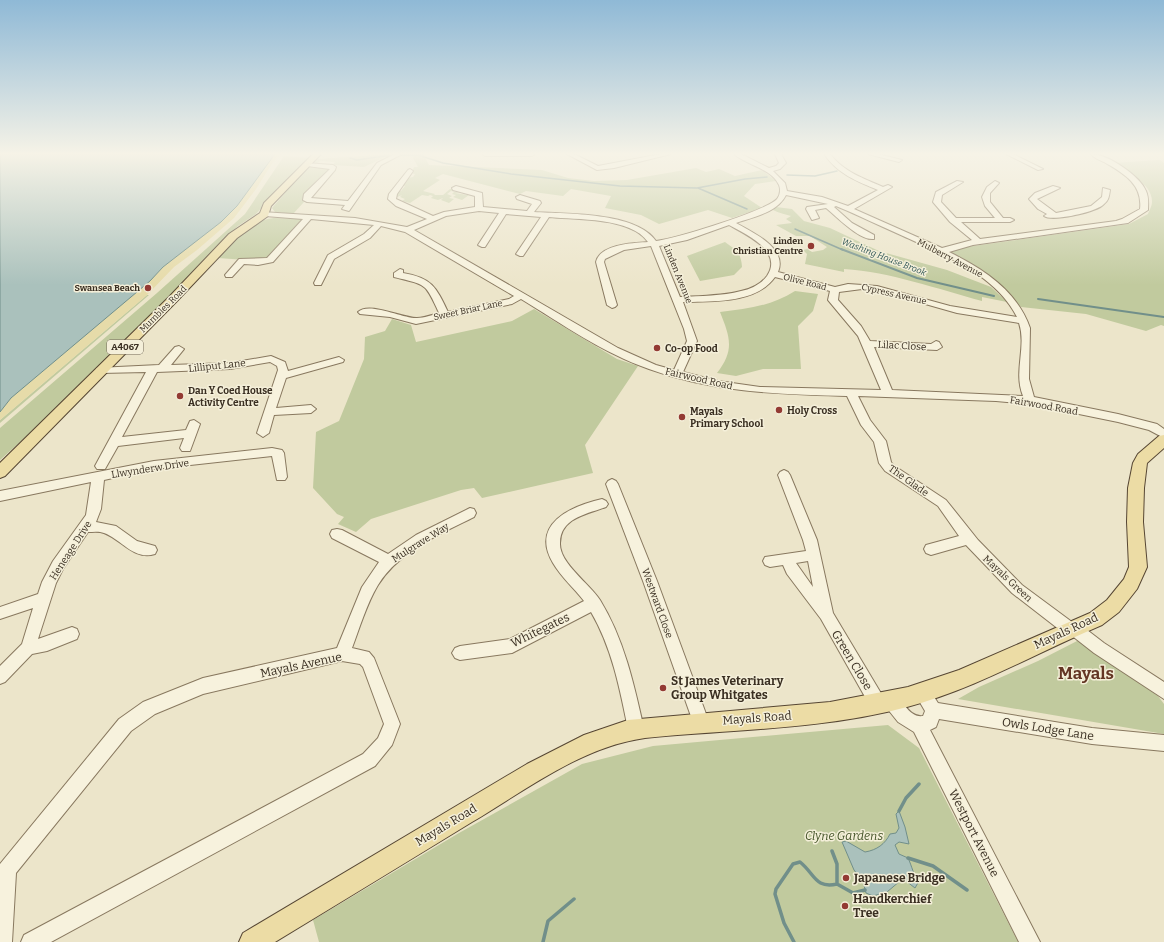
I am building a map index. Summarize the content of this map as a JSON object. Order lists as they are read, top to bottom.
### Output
{
  "streets": {
    "main road": ["Mumbles Road", "A4067", "Mayals Road"],
    "street": [
      "Mulberry Avenue",
      "Linden Avenue",
      "Olive Road",
      "Cypress Avenue",
      "Sweet Briar Lane",
      "Lilac Close",
      "Lilliput Lane",
      "Fairwood Road",
      "Llwynderw Drive",
      "The Glade",
      "Mulgrave Way",
      "Heneage Drive",
      "Mayals Green",
      "Westward Close",
      "Whitegates",
      "Green Close",
      "Mayals Avenue",
      "Owls Lodge Lane",
      "Westport Avenue"
    ]
  },
  "crossings": [
    ["Mulberry Avenue", "Cypress Avenue"],
    ["Mulberry Avenue", "Fairwood Road"],
    ["Linden Avenue", "Fairwood Road"],
    ["Olive Road", "Cypress Avenue"],
    ["Mumbles Road", "Lilliput Lane"],
    ["Mumbles Road", "Fairwood Road"],
    ["Sweet Briar Lane", "Fairwood Road"],
    ["Fairwood Road", "The Glade"],
    ["Llwynderw Drive", "Heneage Drive"],
    ["The Glade", "Mayals Green"],
    ["Mulgrave Way", "Mayals Avenue"],
    ["Mayals Green", "Mayals Road"],
    ["Westward Close", "Mayals Road"],
    ["Mayals Road", "Green Close"],
    ["Green Close", "Westport Avenue"]
  ],
  "districts": ["Mayals"],
  "water": ["Washing House Brook"],
  "parks": ["Clyne Gardens"],
  "places": [
    "Linden Christian Centre",
    "Swansea Beach",
    "Co-op Food",
    "Dan Y Coed House Activity Centre",
    "Holy Cross",
    "Mayals Primary School",
    "St James Veterinary Group Whitgates",
    "Japanese Bridge",
    "Handkerchief Tree"
  ]
}
